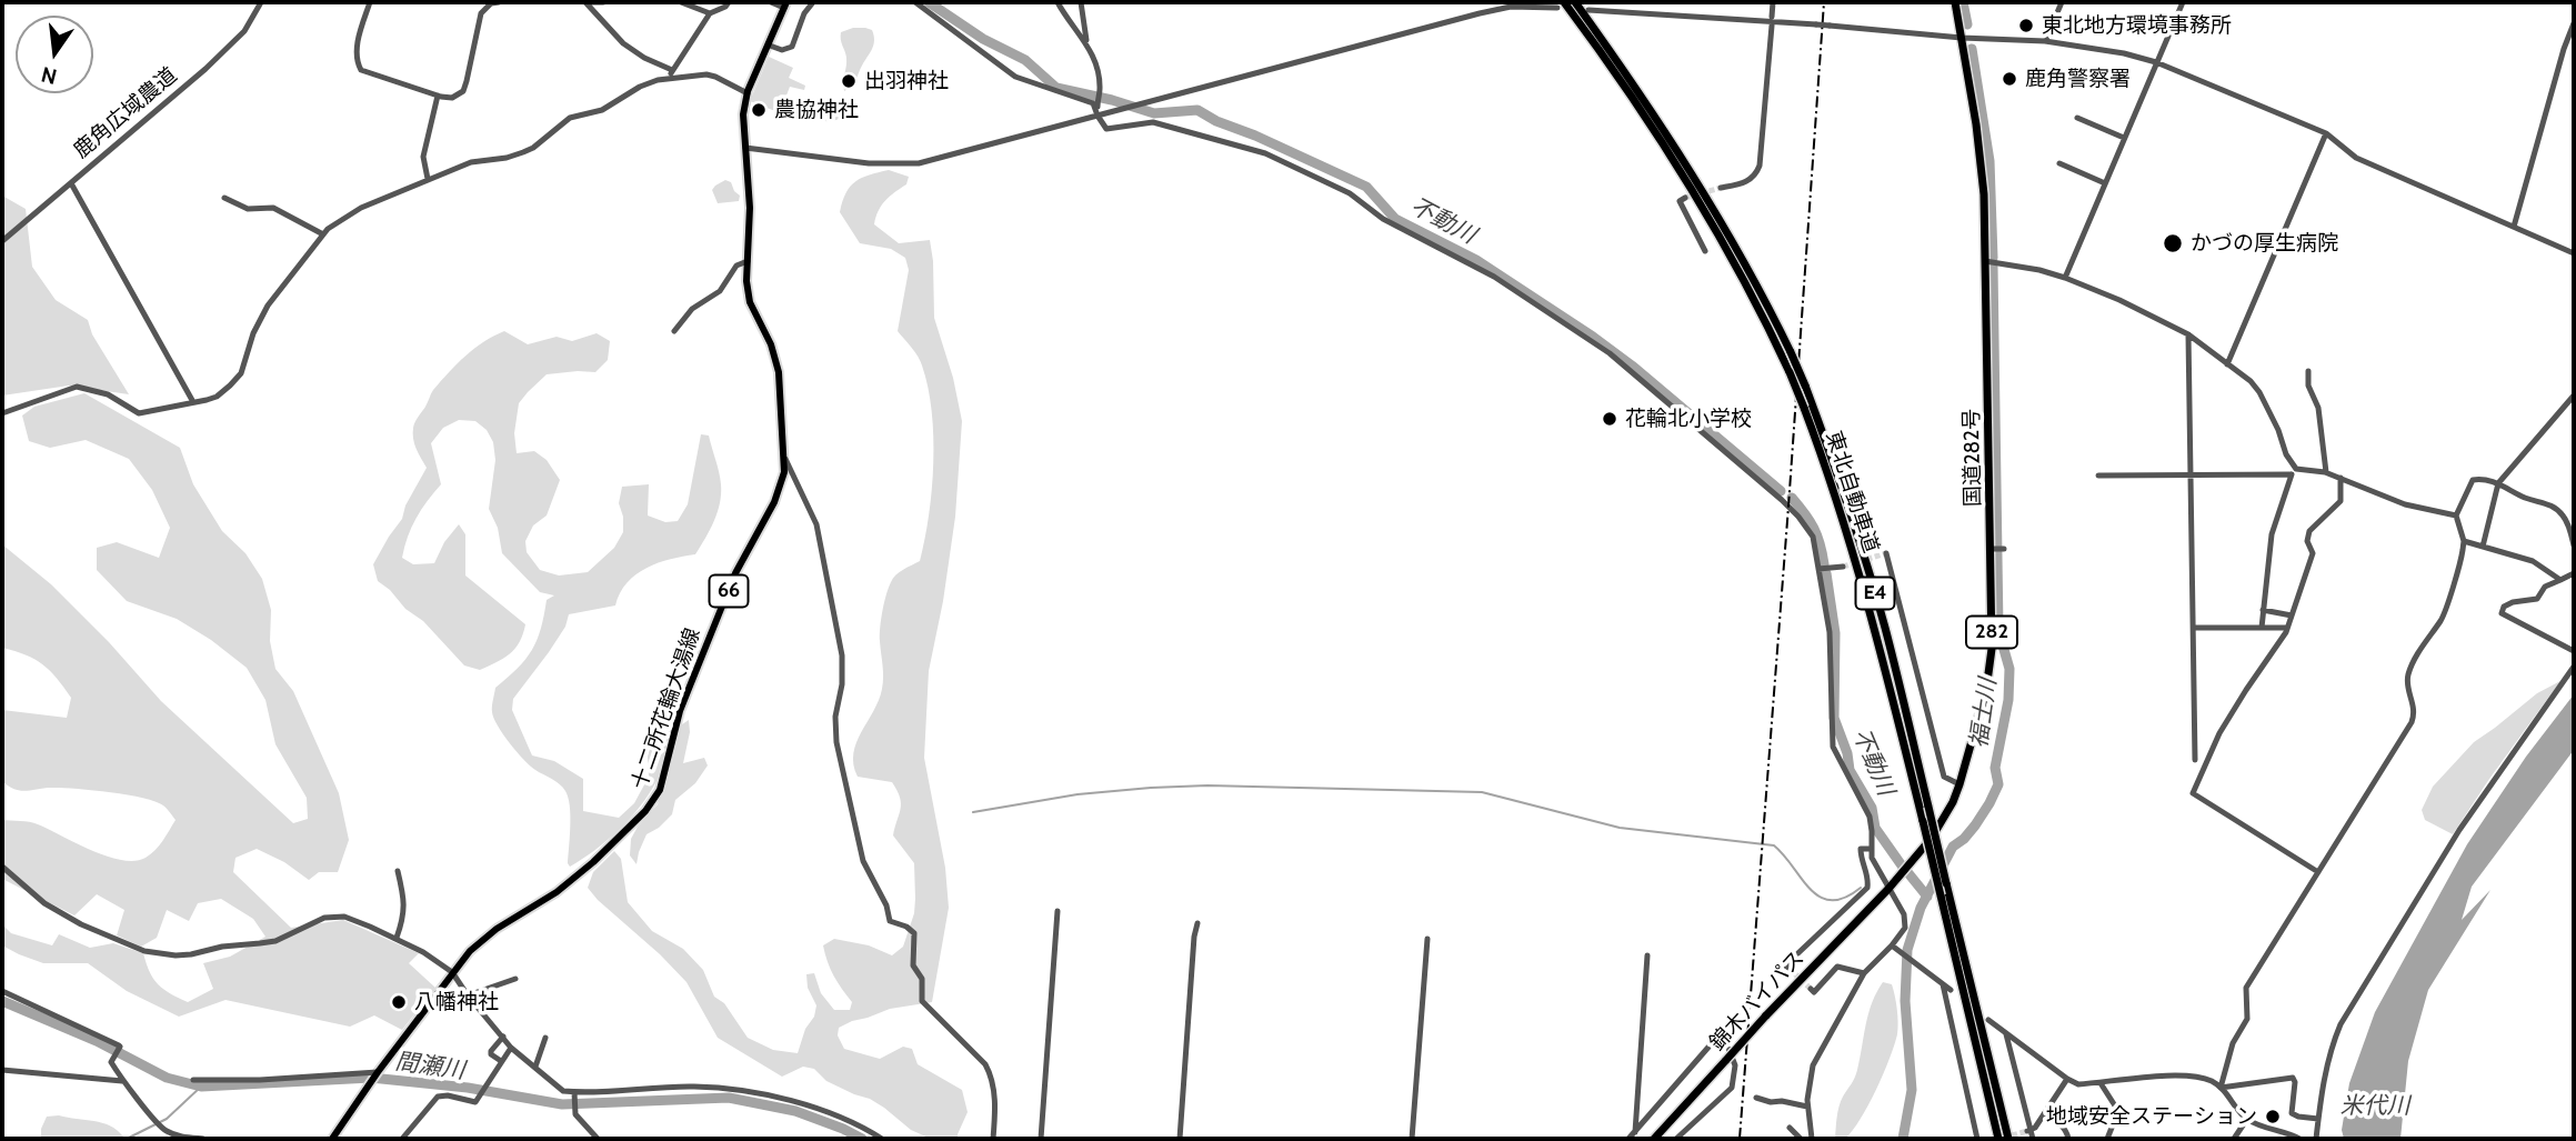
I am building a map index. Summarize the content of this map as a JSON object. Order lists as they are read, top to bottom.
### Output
{
  "streets": {
    "highway": [
      "国道282号",
      "東北自動車道",
      "E4",
      "282",
      "錦木バイパス"
    ],
    "main road": ["66", "十二所花輪大湯線"],
    "street": ["鹿角広域農道"]
  },
  "crossings": [
    ["国道282号", "錦木バイパス"]
  ],
  "water": [
    "不動川",
    "福士川",
    "間瀬川",
    "米代川"
  ],
  "places": [
    "東北地方環境事務所",
    "鹿角警察署",
    "出羽神社",
    "農協神社",
    "かづの厚生病院",
    "花輪北小学校",
    "八幡神社",
    "地域安全ステーション"
  ],
  "north": "bottom"
}
